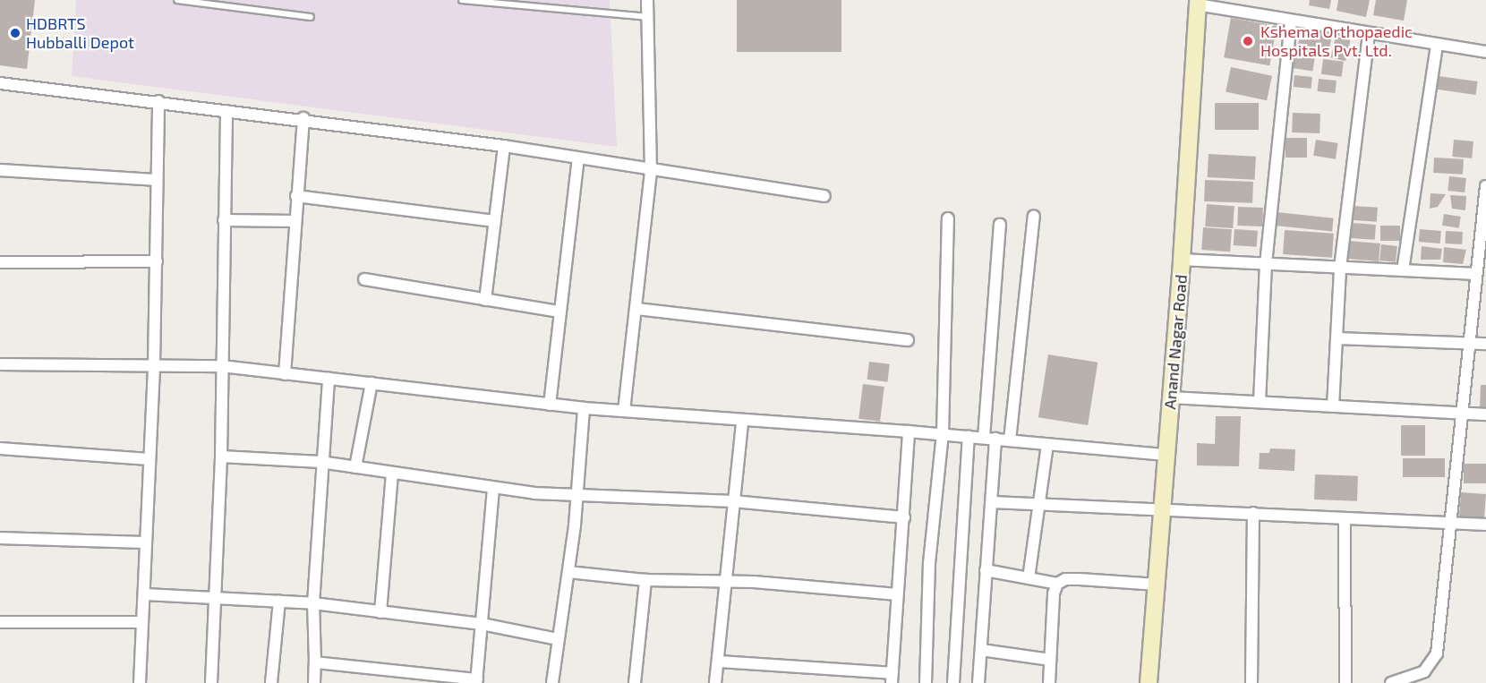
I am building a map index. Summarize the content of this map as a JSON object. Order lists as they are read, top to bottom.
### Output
{
  "streets": {
    "street": ["Anand Nagar Road"]
  },
  "places": ["HDBRTS Hubballi Depot", "Kshema Orthopaedic Hospitals Pvt. Ltd."]
}
